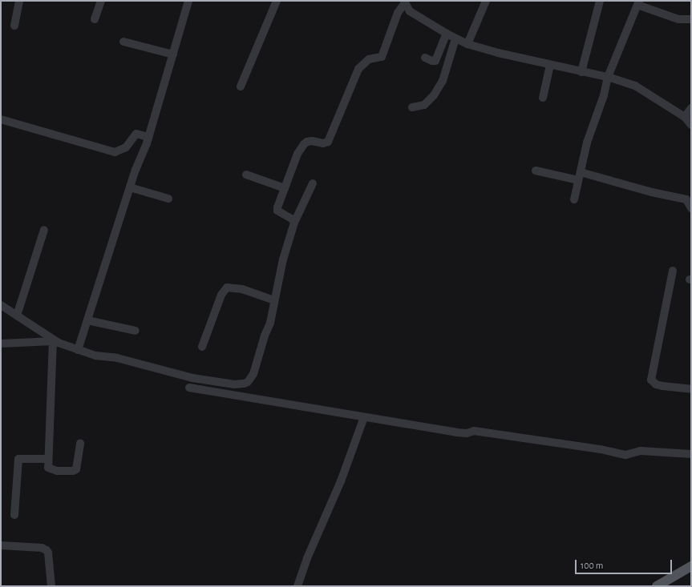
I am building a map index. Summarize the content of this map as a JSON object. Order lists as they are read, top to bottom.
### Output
{
  "scale_bar": "100 m"
}
